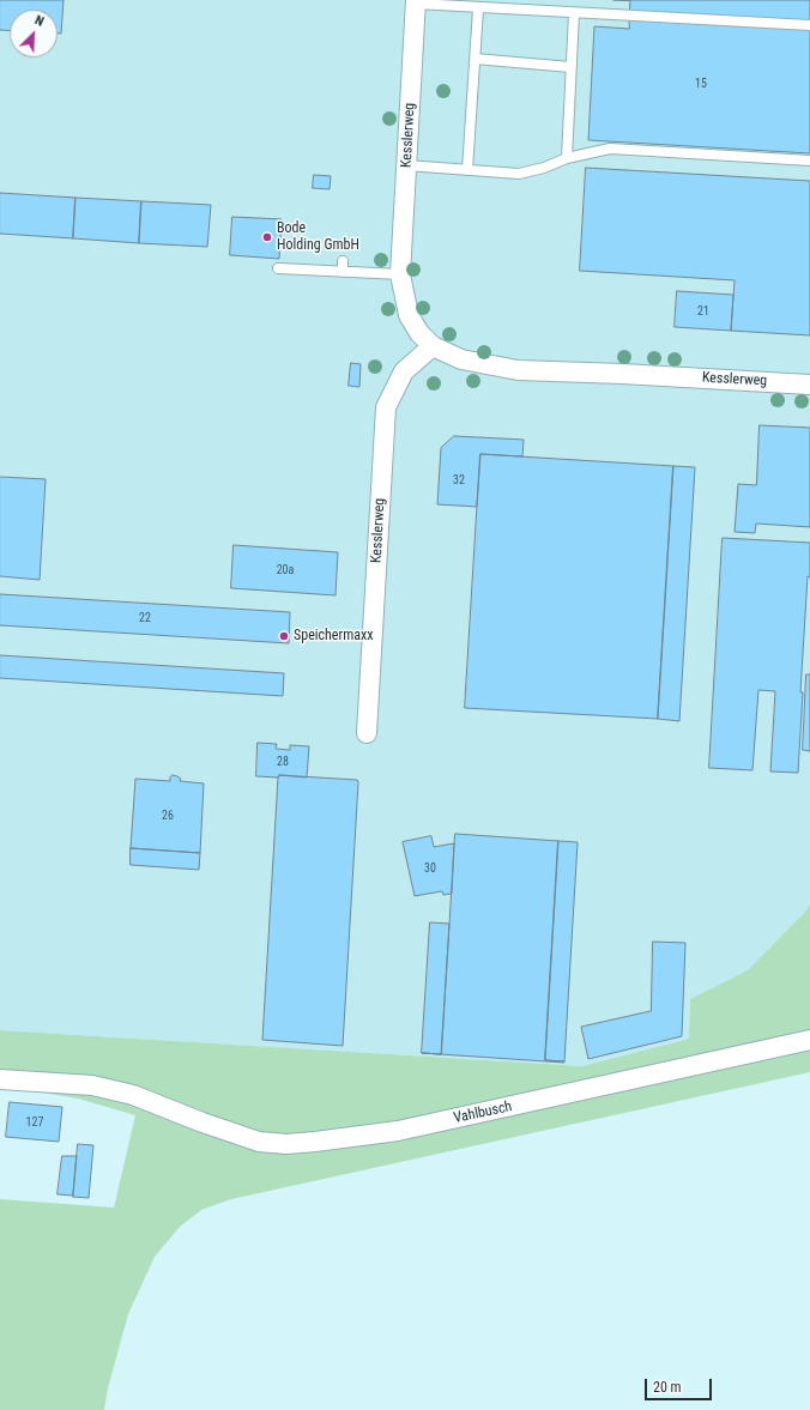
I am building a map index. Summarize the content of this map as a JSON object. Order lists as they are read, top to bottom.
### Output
{
  "streets": {
    "street": ["Kesslerweg", "Vahlbusch"]
  },
  "places": ["Bode Holding GmbH", "Speichermaxx"],
  "house_numbers": [
    "15",
    "21",
    "32",
    "20a",
    "22",
    "28",
    "26",
    "30",
    "127"
  ],
  "scale_bar": "20 m",
  "north": "top right"
}
